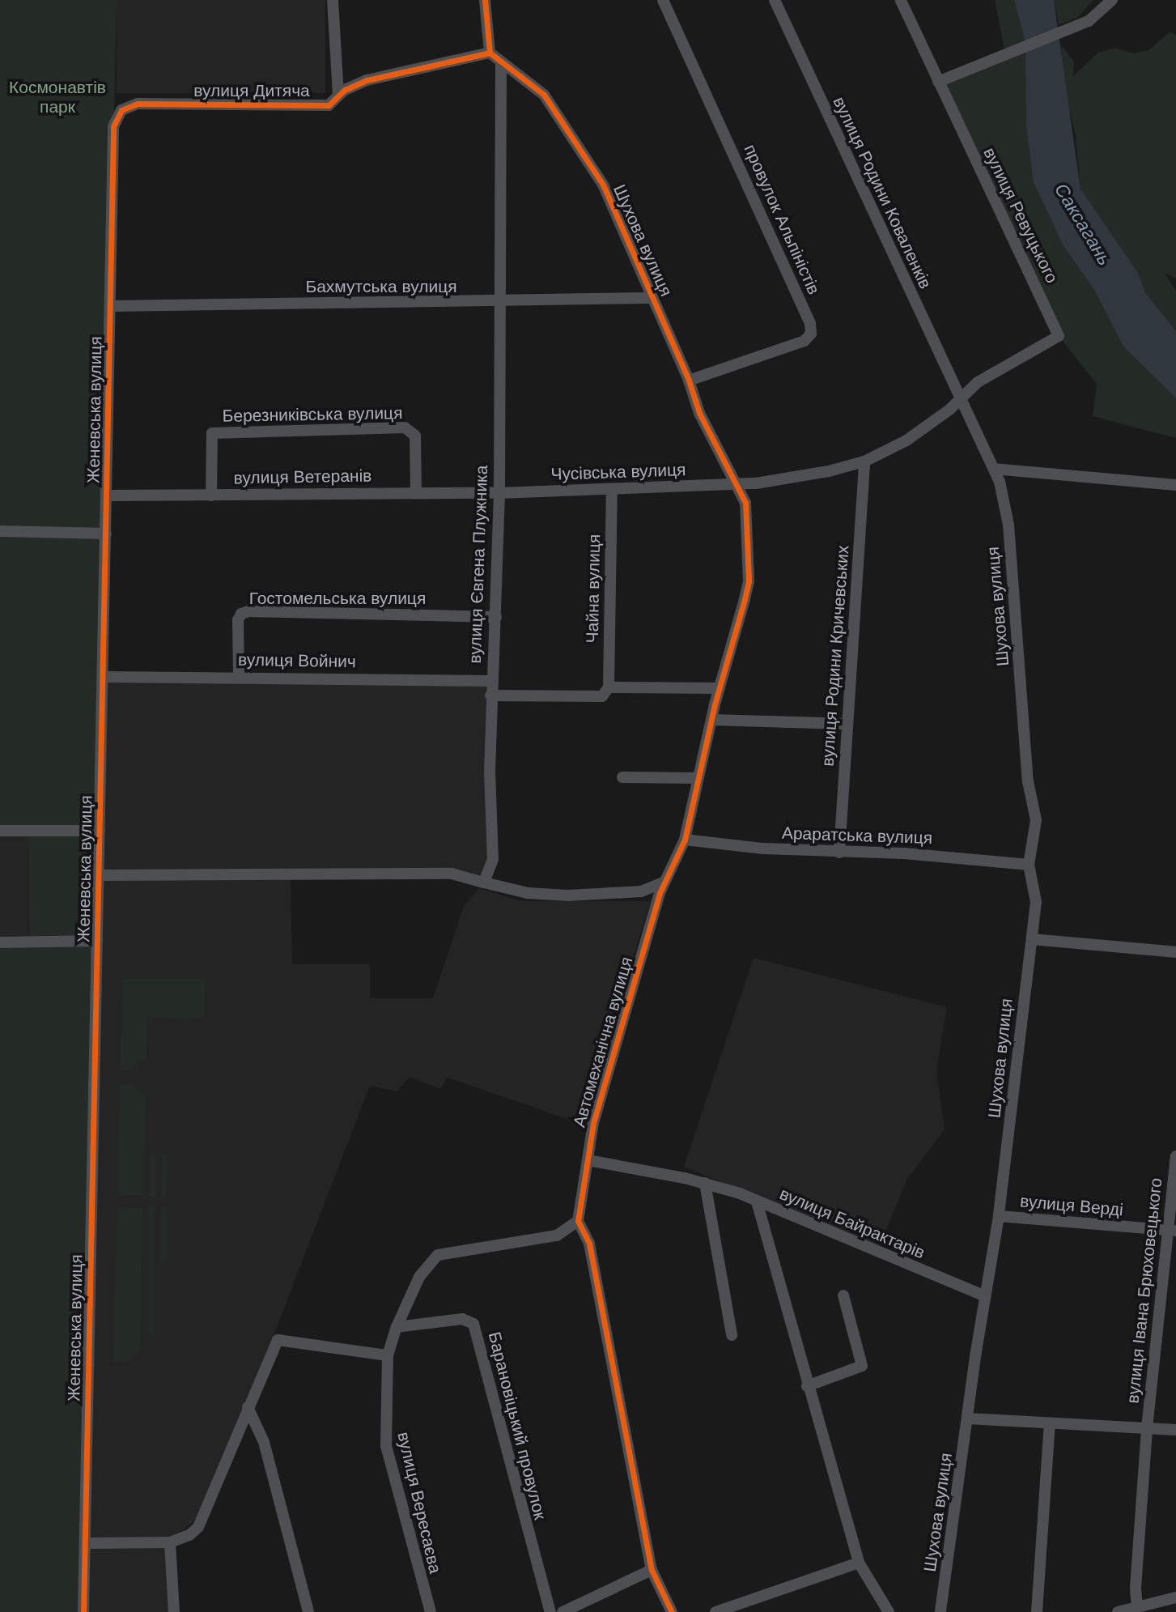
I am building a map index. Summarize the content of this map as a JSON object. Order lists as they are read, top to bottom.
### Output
{
  "streets": {
    "street": [
      "вулиця Дитяча",
      "вулиця Родини Коваленків",
      "вулиця Ревуцького",
      "провулок Альпіністів",
      "Шухова вулиця",
      "Бахмутська вулиця",
      "Женевська вулиця",
      "Березниківська вулиця",
      "Чусівська вулиця",
      "вулиця Ветеранів",
      "вулиця Євгена Плужника",
      "Чайна вулиця",
      "Гостомельська вулиця",
      "вулиця Родини Кричевських",
      "вулиця Войнич",
      "Араратська вулиця",
      "Автомеханічна вулиця",
      "вулиця Верді",
      "вулиця Байрактарів",
      "вулиця Івана Брюховецького",
      "Барановіцький провулок",
      "вулиця Вересаєва"
    ]
  },
  "crossings": [
    ["вулиця Дитяча", "Шухова вулиця"],
    ["вулиця Дитяча", "Женевська вулиця"],
    ["вулиця Родини Коваленків", "вулиця Ревуцького"],
    ["вулиця Родини Коваленків", "Шухова вулиця"],
    ["вулиця Ревуцького", "Шухова вулиця"],
    ["провулок Альпіністів", "Шухова вулиця"],
    ["Шухова вулиця", "Бахмутська вулиця"],
    ["Шухова вулиця", "Чусівська вулиця"],
    ["Шухова вулиця", "вулиця Євгена Плужника"],
    ["Шухова вулиця", "Араратська вулиця"],
    ["Шухова вулиця", "Автомеханічна вулиця"],
    ["Шухова вулиця", "вулиця Верді"],
    ["Шухова вулиця", "вулиця Байрактарів"],
    ["Шухова вулиця", "вулиця Івана Брюховецького"],
    ["Бахмутська вулиця", "Женевська вулиця"],
    ["Бахмутська вулиця", "вулиця Євгена Плужника"],
    ["Женевська вулиця", "вулиця Ветеранів"],
    ["Женевська вулиця", "вулиця Войнич"],
    ["Березниківська вулиця", "вулиця Ветеранів"],
    ["Чусівська вулиця", "вулиця Ветеранів"],
    ["Чусівська вулиця", "вулиця Євгена Плужника"],
    ["Чусівська вулиця", "Чайна вулиця"],
    ["Чусівська вулиця", "Автомеханічна вулиця"],
    ["вулиця Ветеранів", "вулиця Євгена Плужника"],
    ["вулиця Євгена Плужника", "Гостомельська вулиця"],
    ["вулиця Євгена Плужника", "вулиця Войнич"],
    ["Гостомельська вулиця", "вулиця Войнич"],
    ["вулиця Родини Кричевських", "Араратська вулиця"],
    ["Араратська вулиця", "Автомеханічна вулиця"],
    ["Автомеханічна вулиця", "вулиця Байрактарів"],
    ["Автомеханічна вулиця", "вулиця Вересаєва"],
    ["вулиця Верді", "вулиця Івана Брюховецького"],
    ["Барановіцький провулок", "вулиця Вересаєва"]
  ],
  "water": ["Саксагань"],
  "parks": ["Космонавтів парк"]
}
